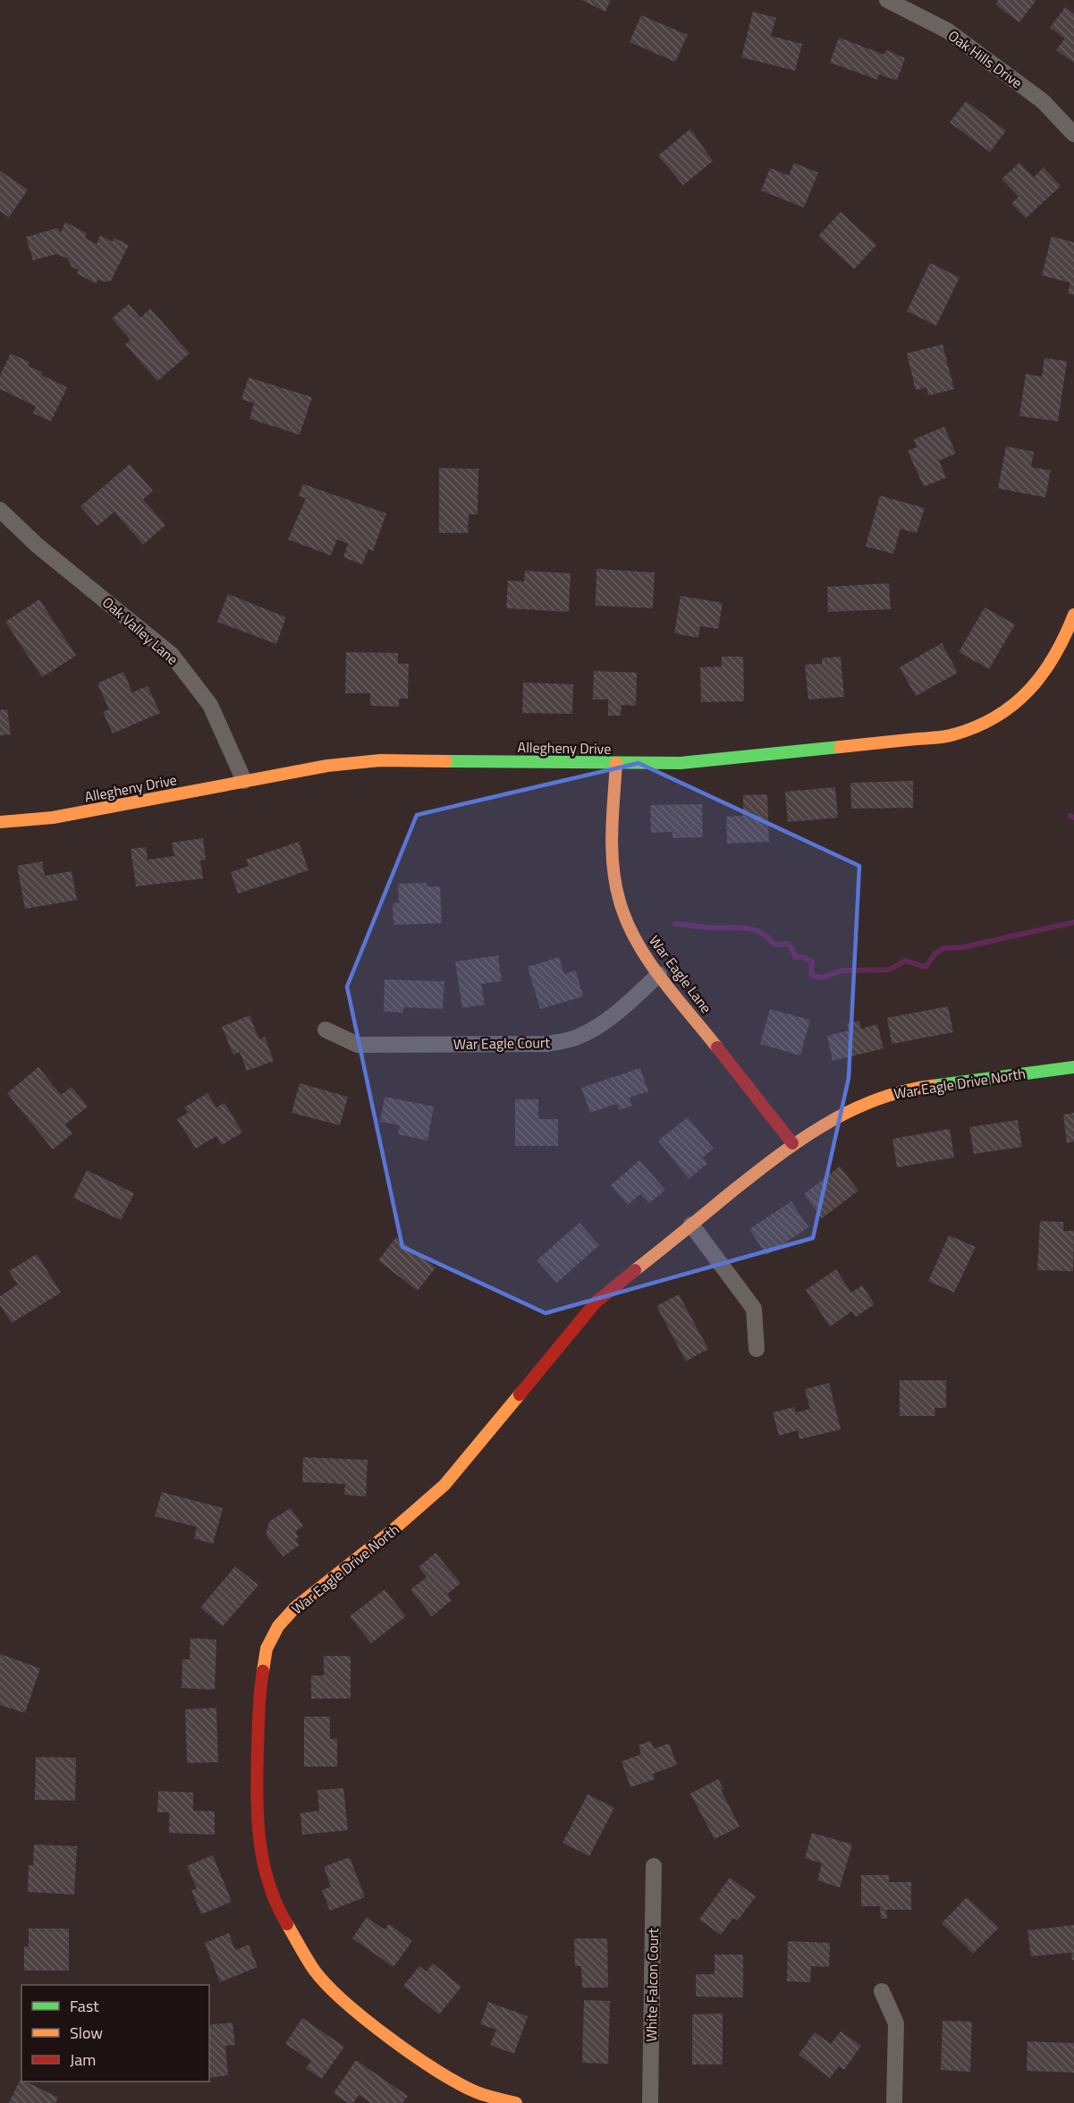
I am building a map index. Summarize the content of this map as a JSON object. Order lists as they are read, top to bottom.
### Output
{
  "streets": {
    "street": [
      "Oak Hills Drive",
      "Oak Valley Lane",
      "Allegheny Drive",
      "War Eagle Lane",
      "War Eagle Court",
      "War Eagle Drive North",
      "White Falcon Court"
    ]
  },
  "crossings": [
    ["Oak Valley Lane", "Allegheny Drive"],
    ["Allegheny Drive", "War Eagle Lane"],
    ["War Eagle Lane", "War Eagle Court"],
    ["War Eagle Lane", "War Eagle Drive North"]
  ],
  "legend": ["Fast", "Slow", "Jam"]
}
